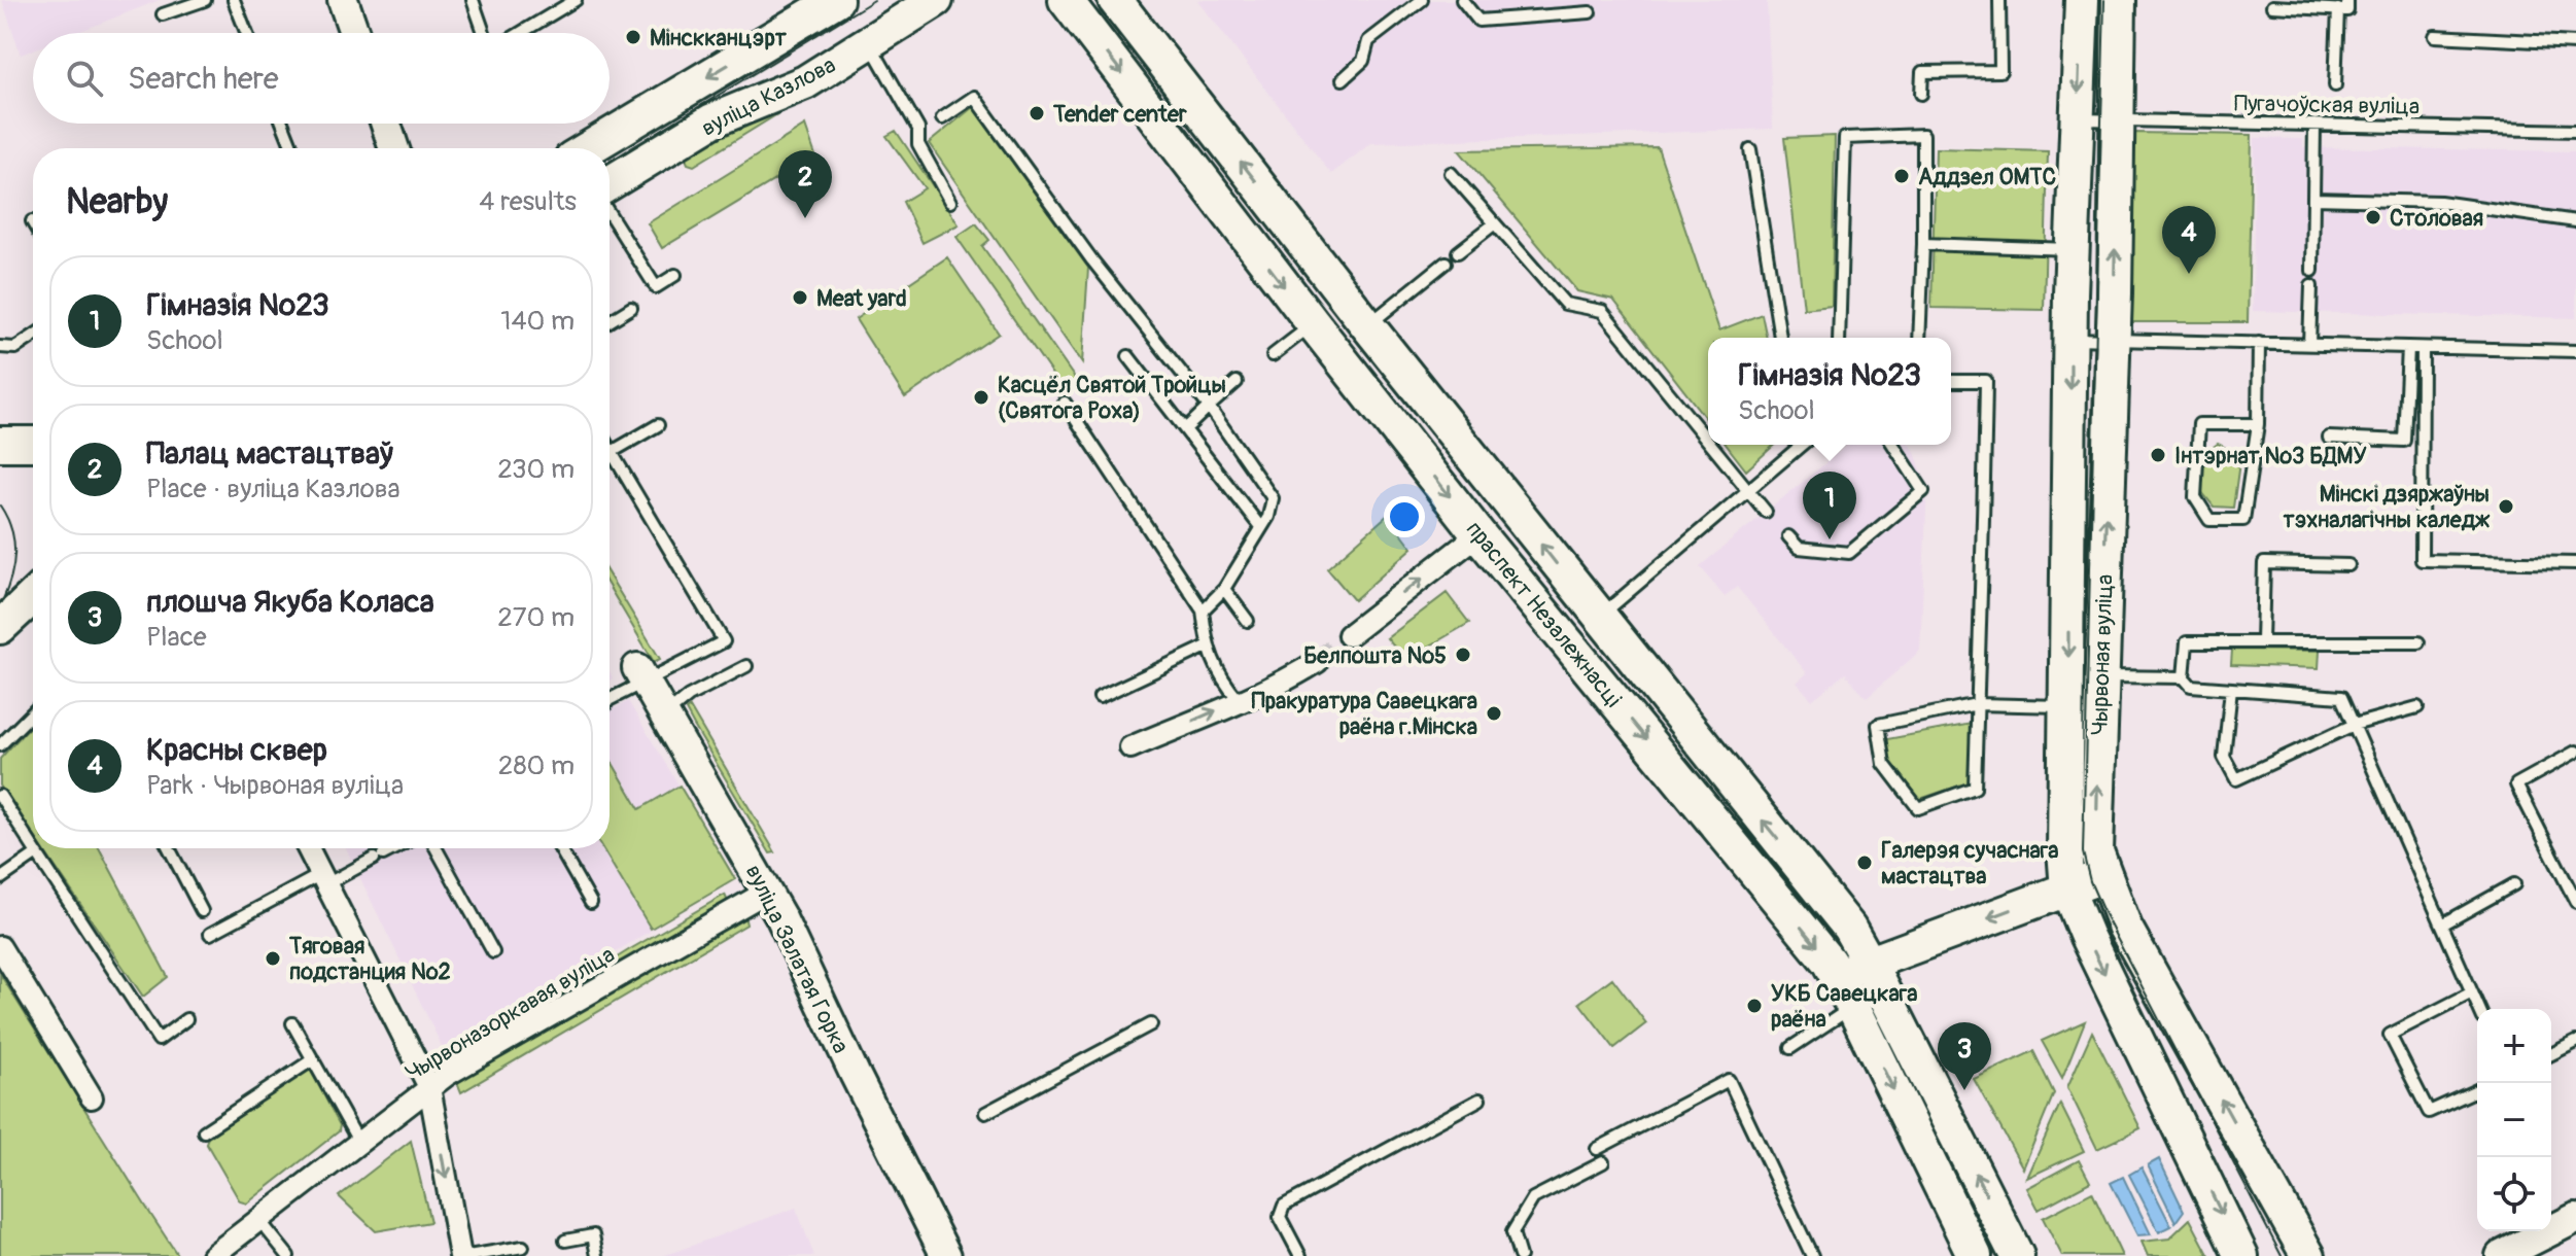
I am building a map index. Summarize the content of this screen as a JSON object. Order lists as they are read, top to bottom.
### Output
{
  "streets": {
    "main road": ["вуліца Казлова", "праспект Незалежнасці", "Чырвоная вуліца"],
    "street": ["вуліца Залатая Горка", "Чырвоназоркавая вуліца"],
    "lane": ["Пугачоўская вуліца"]
  },
  "crossings": [
    ["Пугачоўская вуліца", "Чырвоная вуліца"],
    ["вуліца Залатая Горка", "Чырвоназоркавая вуліца"]
  ],
  "places": [
    "Мінскканцэрт",
    "Tender center",
    "Аддзел ОМТС",
    "Столовая",
    "Meat yard",
    "Касцёл Святой Тройцы (Святога Роха)",
    "Інтэрнат №3 БДМУ",
    "Мінскі дзяржаўны тэхналагічны каледж",
    "Белпошта №5",
    "Пракуратура Савецкага раёна г.Мінска",
    "Галерэя сучаснага мастацтва",
    "Тяговая подстанция №2",
    "УКБ Савецкага раёна"
  ],
  "page": {
    "search": "Search here",
    "heading": ["Nearby", "4 results"],
    "pins": [
      "2",
      "4",
      "1",
      "3"
    ],
    "list": [
      {
        "mark": "1",
        "name": "Гімназія №23",
        "note": "School",
        "value": "140 m"
      },
      {
        "mark": "2",
        "name": "Палац мастацтваў",
        "note": "Place · вуліца Казлова",
        "value": "230 m"
      },
      {
        "mark": "3",
        "name": "плошча Якуба Коласа",
        "note": "Place",
        "value": "270 m"
      },
      {
        "mark": "4",
        "name": "Красны сквер",
        "note": "Park · Чырвоная вуліца",
        "value": "280 m"
      }
    ],
    "popup": ["Гімназія №23", "School"],
    "map_buttons": ["+", "−"]
  }
}
